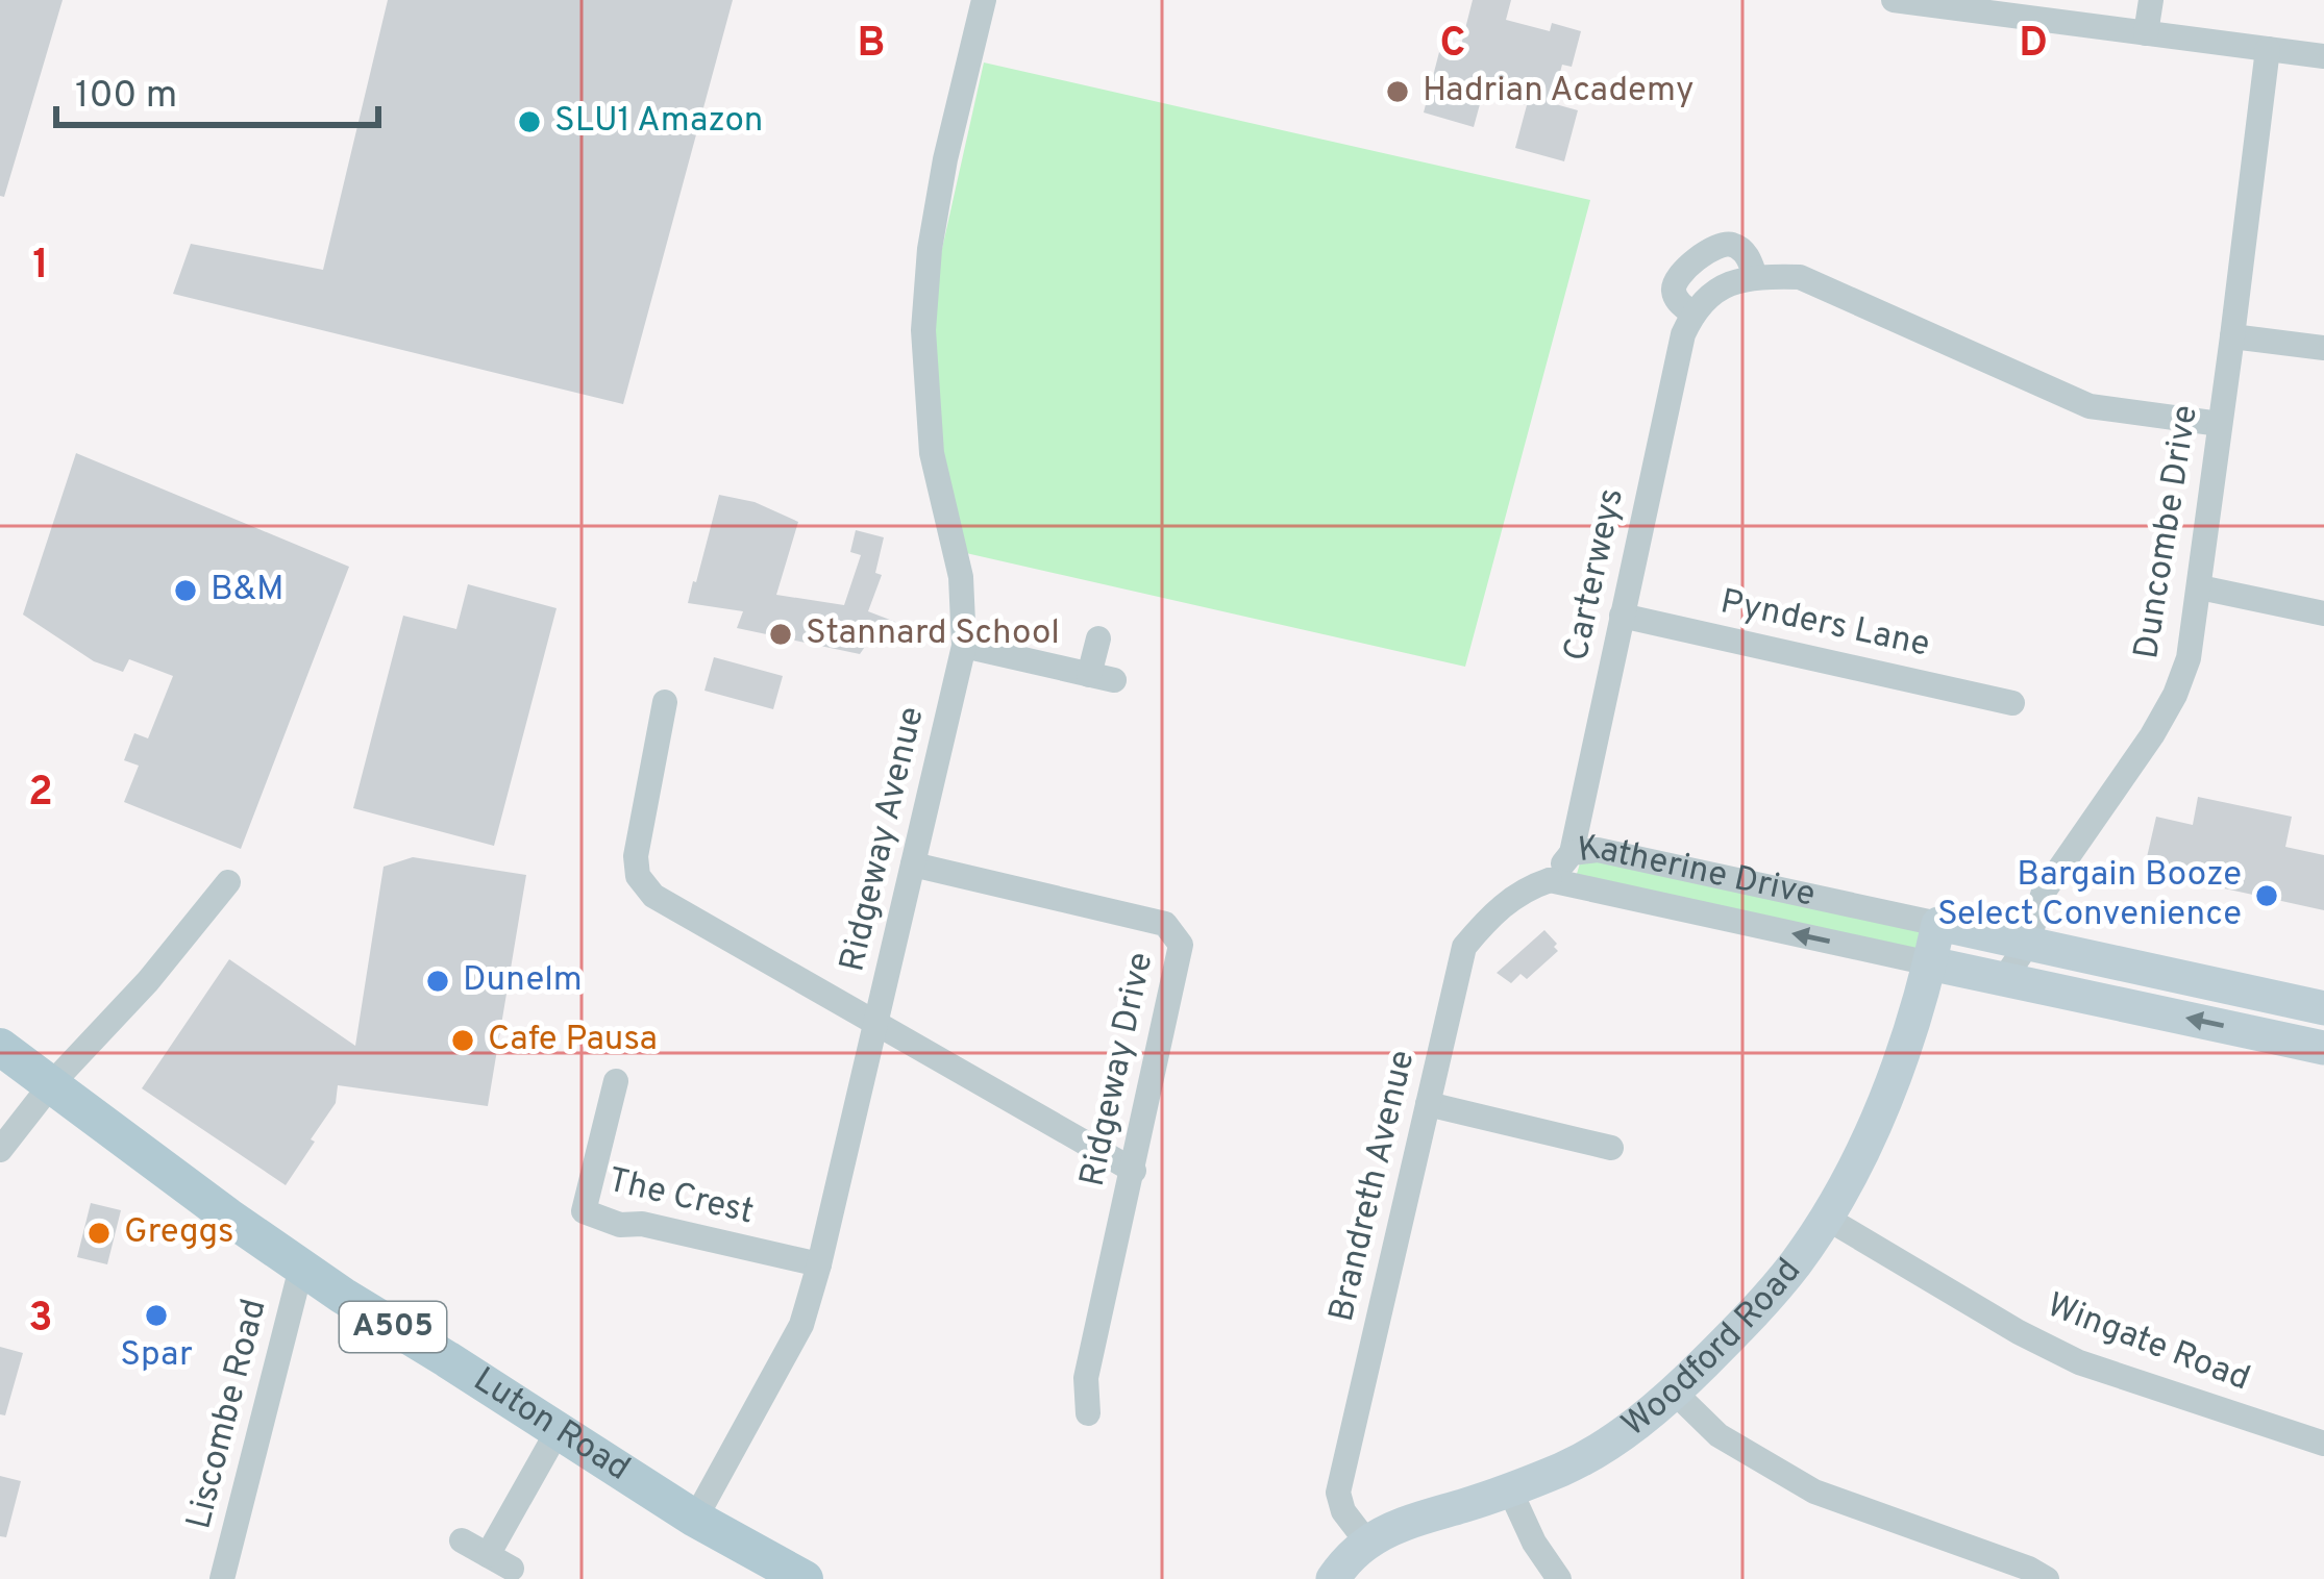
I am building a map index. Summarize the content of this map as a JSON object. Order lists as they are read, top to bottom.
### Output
{
  "streets": {
    "main road": ["A505", "Luton Road"],
    "street": [
      "Duncombe Drive",
      "Carterweys",
      "Pynders Lane",
      "Ridgeway Avenue",
      "Katherine Drive",
      "Ridgeway Drive",
      "Brandreth Avenue",
      "The Crest",
      "Wingate Road",
      "Woodford Road",
      "Liscombe Road"
    ]
  },
  "crossings": [
    ["Duncombe Drive", "Carterweys"],
    ["Duncombe Drive", "Katherine Drive"],
    ["Carterweys", "Pynders Lane"],
    ["Carterweys", "Katherine Drive"],
    ["Ridgeway Avenue", "Ridgeway Drive"],
    ["Ridgeway Avenue", "The Crest"],
    ["Ridgeway Avenue", "Luton Road"],
    ["Katherine Drive", "Brandreth Avenue"],
    ["Katherine Drive", "Woodford Road"],
    ["Brandreth Avenue", "Woodford Road"],
    ["Wingate Road", "Woodford Road"],
    ["Liscombe Road", "Luton Road"]
  ],
  "places": [
    "Hadrian Academy",
    "SLU1 Amazon",
    "B&M",
    "Stannard School",
    "Bargain Booze Select Convenience",
    "Dunelm",
    "Cafe Pausa",
    "Greggs",
    "Spar"
  ],
  "scale_bar": "100 m",
  "grid": {
    "columns": ["B", "C", "D"],
    "rows": ["1", "2", "3"]
  }
}
